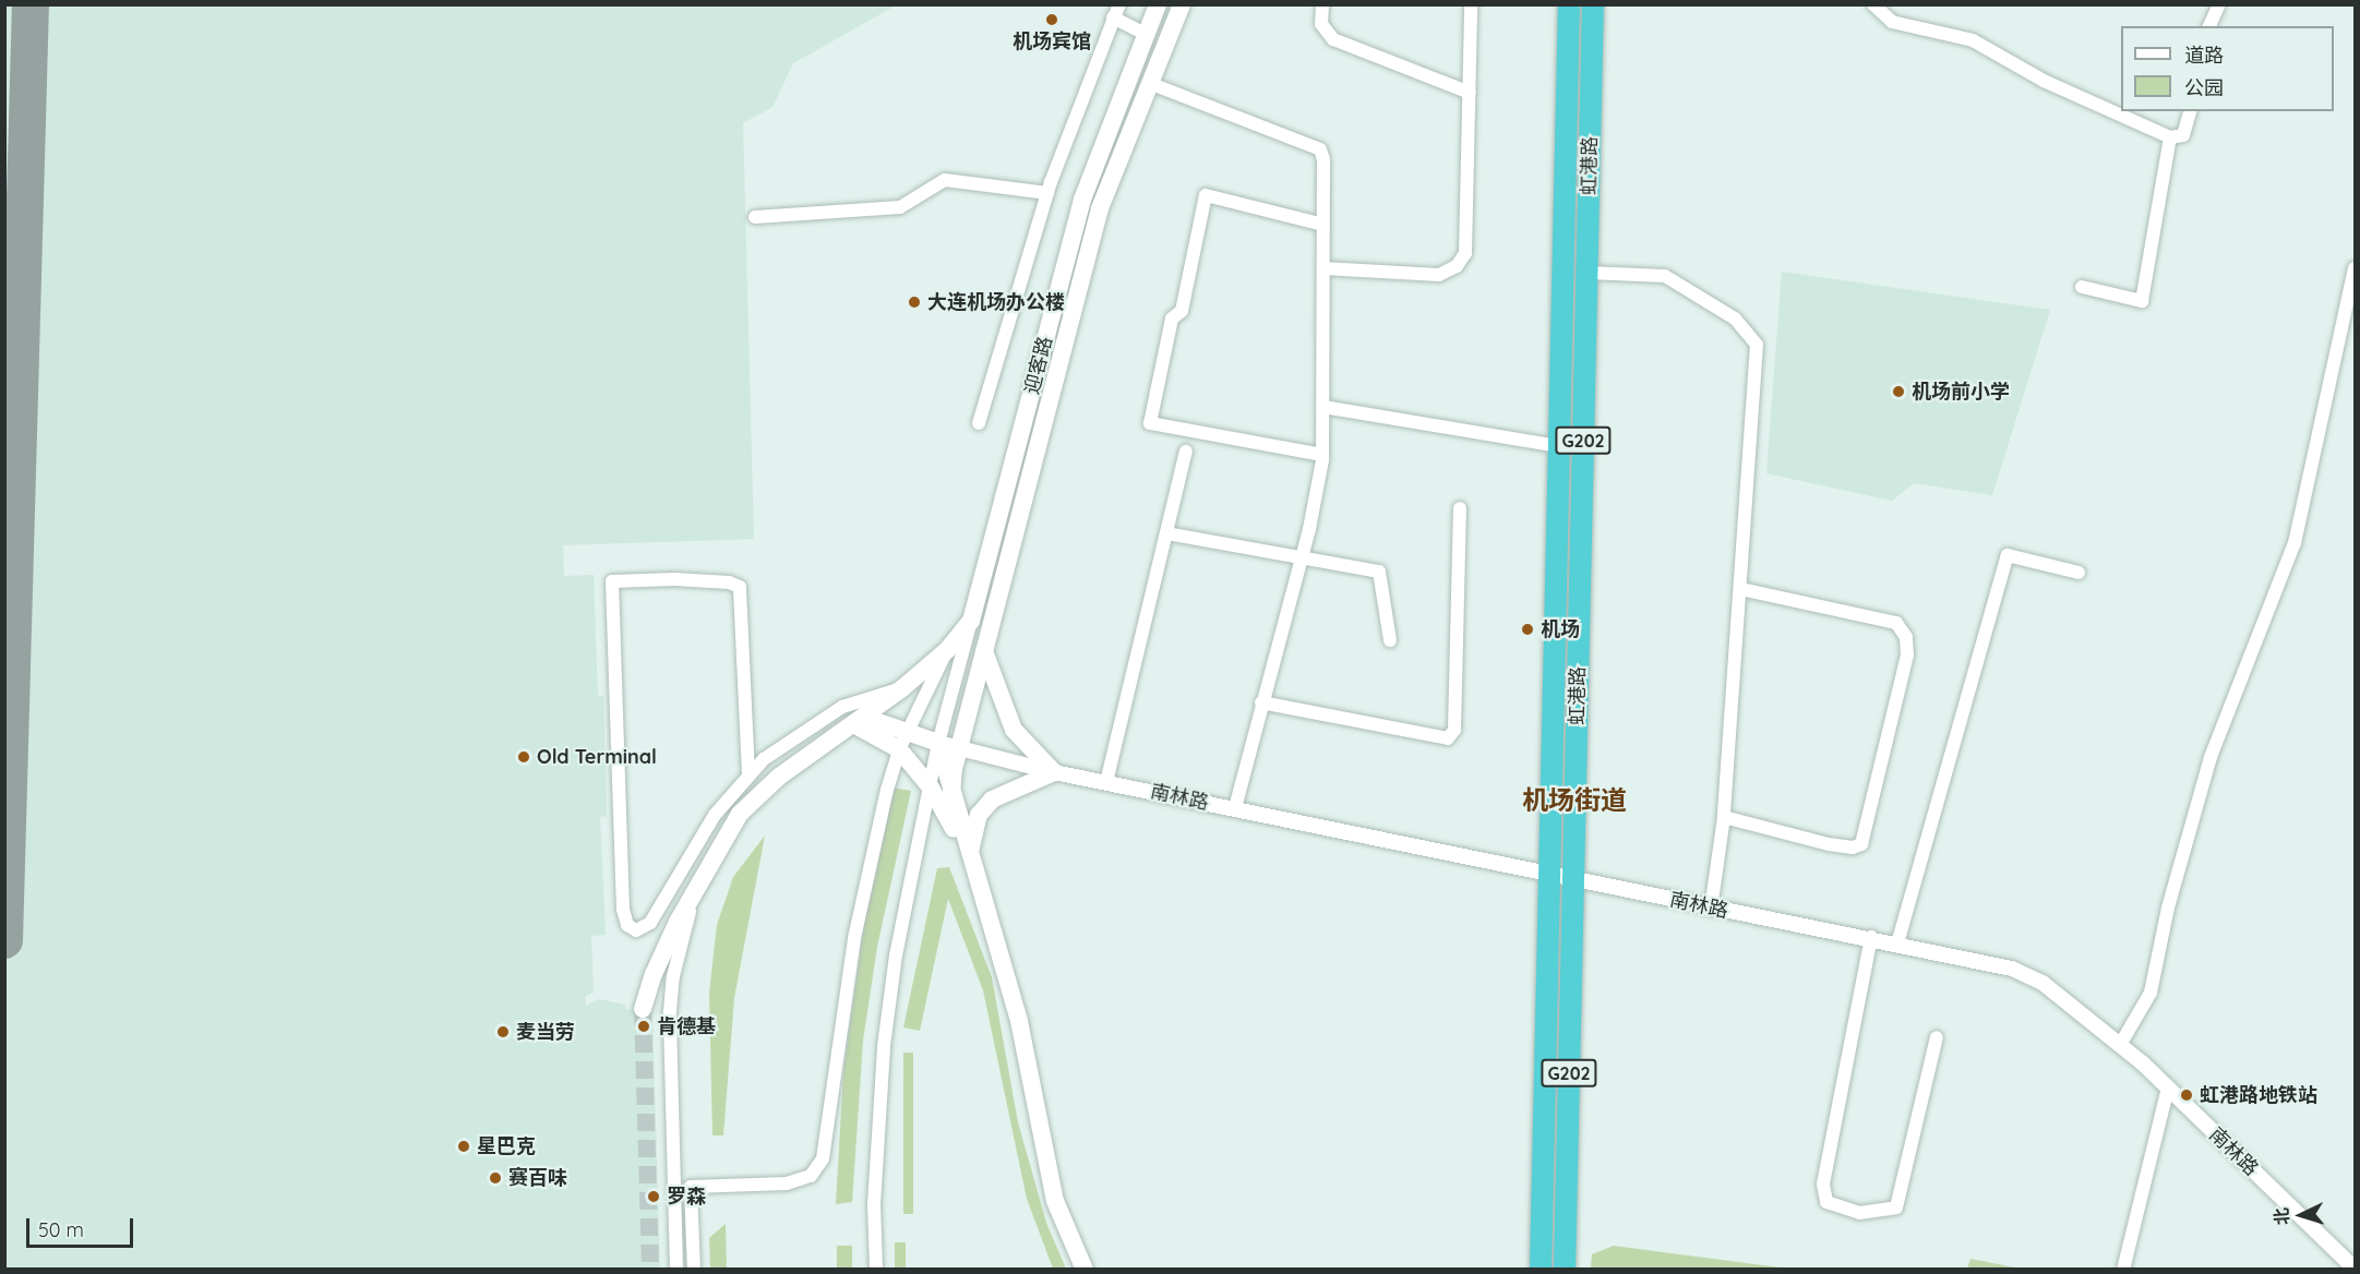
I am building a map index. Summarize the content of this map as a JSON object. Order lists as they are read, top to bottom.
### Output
{
  "streets": {
    "highway": ["虹港路", "G202"],
    "main road": ["迎客路"],
    "street": ["南林路"]
  },
  "crossings": [
    ["虹港路", "南林路"]
  ],
  "districts": ["机场街道"],
  "places": [
    "机场宾馆",
    "大连机场办公楼",
    "机场前小学",
    "机场",
    "Old Terminal",
    "肯德基",
    "麦当劳",
    "虹港路地铁站",
    "星巴克",
    "赛百味",
    "罗森"
  ],
  "legend": ["道路", "公园"],
  "scale_bar": "50 m",
  "north": "left"
}
